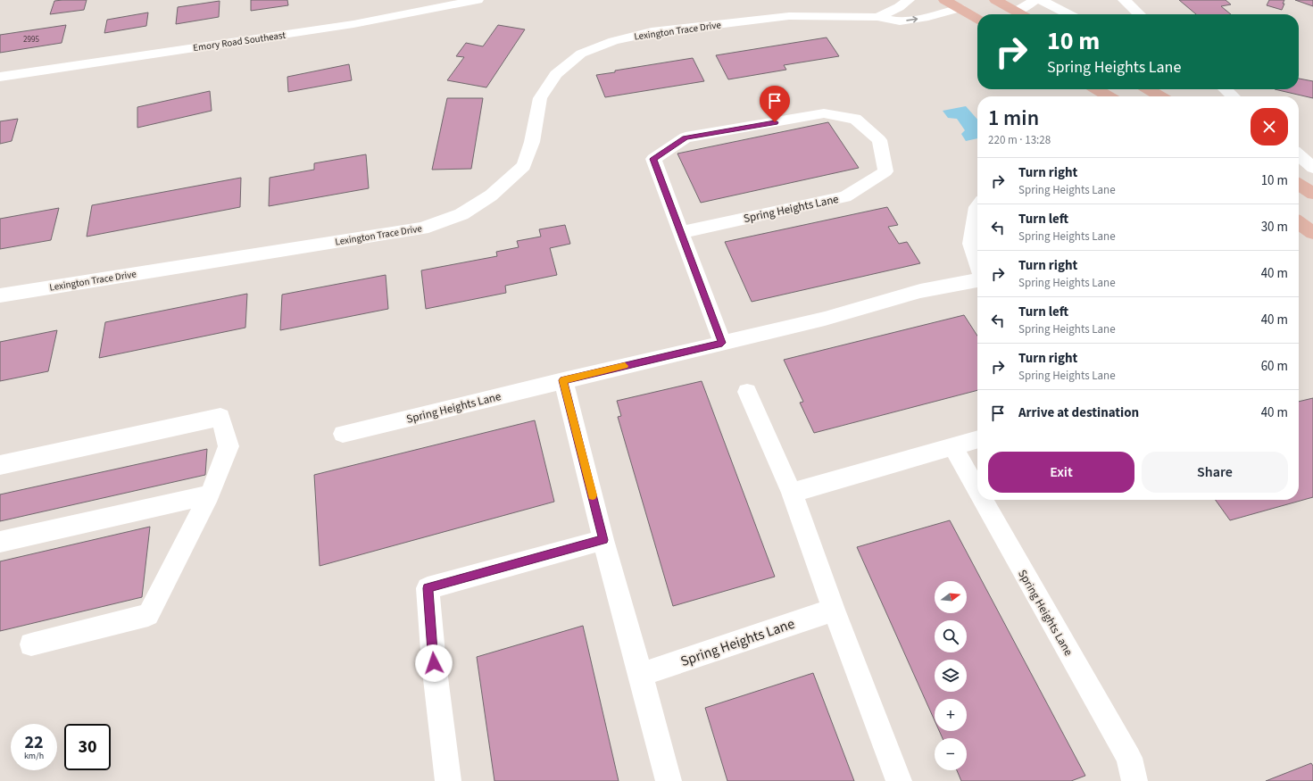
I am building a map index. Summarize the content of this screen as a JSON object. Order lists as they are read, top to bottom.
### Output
{
  "streets": {
    "street": ["Lexington Trace Drive", "Emory Road Southeast", "Spring Heights Lane"]
  },
  "house_numbers": ["2995"],
  "north": "right",
  "page": {
    "turn": ["10 m", "Spring Heights Lane"],
    "heading": ["1 min", "220 m · 13:28"],
    "list": [
      {
        "name": "Turn right",
        "note": "Spring Heights Lane",
        "value": "10 m"
      },
      {
        "name": "Turn left",
        "note": "Spring Heights Lane",
        "value": "30 m"
      },
      {
        "name": "Turn right",
        "note": "Spring Heights Lane",
        "value": "40 m"
      },
      {
        "name": "Turn left",
        "note": "Spring Heights Lane",
        "value": "40 m"
      },
      {
        "name": "Turn right",
        "note": "Spring Heights Lane",
        "value": "60 m"
      },
      {
        "name": "Arrive at destination",
        "value": "40 m"
      }
    ],
    "buttons": ["Exit", "Share"],
    "map_buttons": ["+", "−"],
    "speed": "22 km/h",
    "limit": "30"
  }
}
